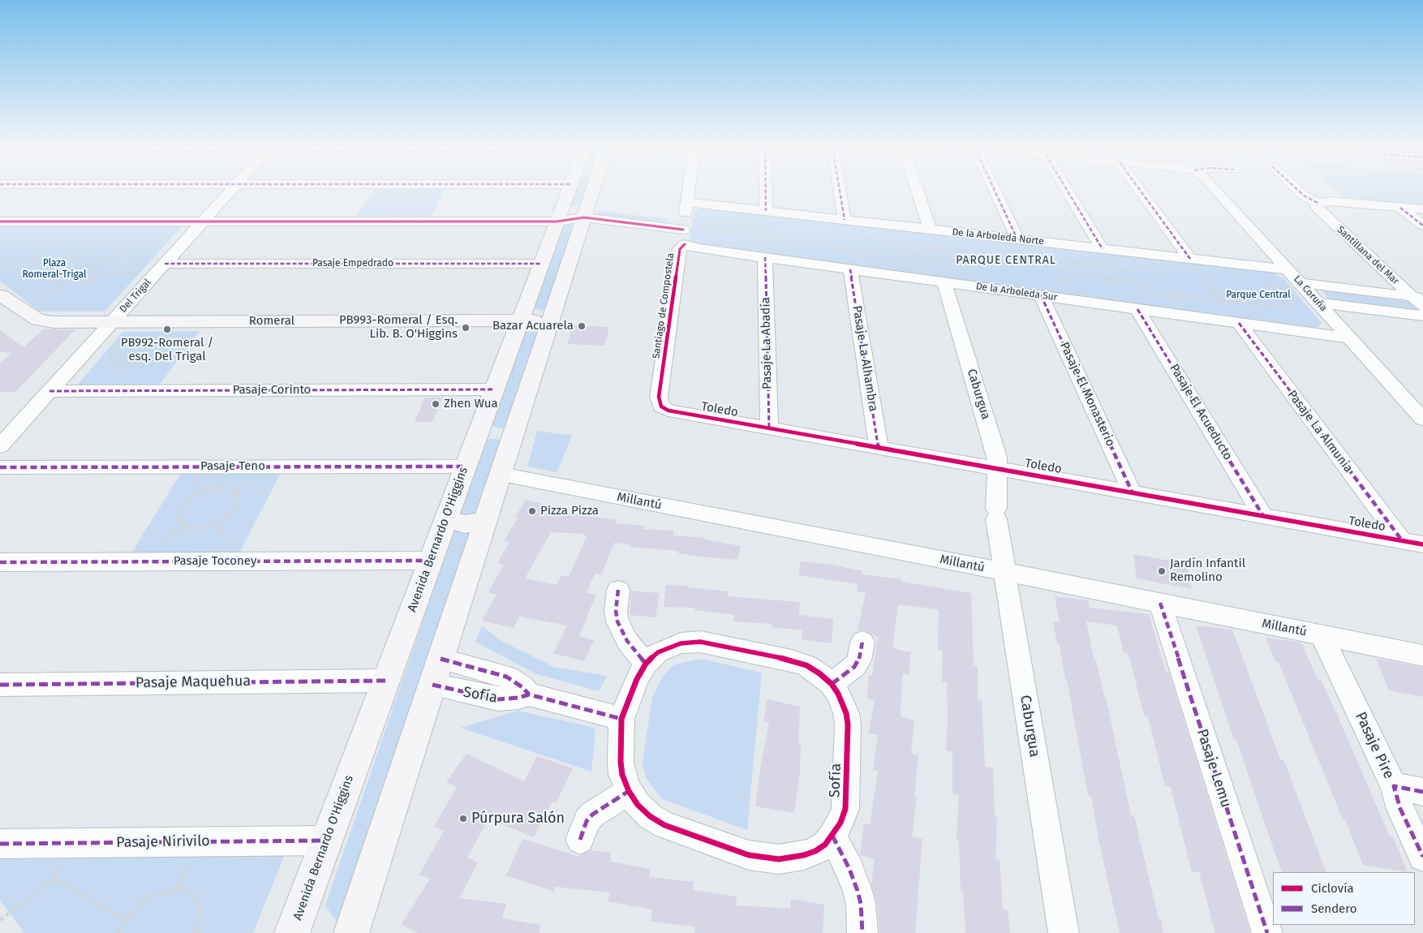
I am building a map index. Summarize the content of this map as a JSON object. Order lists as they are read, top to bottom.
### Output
{
  "streets": {
    "main road": ["Romeral", "Avenida Bernardo O'Higgins"],
    "street": [
      "De la Arboleda Norte",
      "Santillana del Mar",
      "Pasaje Empedrado",
      "De la Arboleda Sur",
      "La Coruña",
      "Del Trigal",
      "Santiago de Compostela",
      "Pasaje La Abadía",
      "Pasaje La Alhambra",
      "Pasaje Corinto",
      "Caburgua",
      "Pasaje El Monasterio",
      "Toledo",
      "Pasaje El Acueducto",
      "Pasaje La Almunia",
      "Pasaje Teno",
      "Millantú",
      "Pasaje Toconey",
      "Pasaje Maquehua",
      "Sofía",
      "Pasaje Pire",
      "Pasaje Lemu",
      "Pasaje Nirivilo"
    ]
  },
  "crossings": [
    ["De la Arboleda Norte", "De la Arboleda Sur"],
    ["De la Arboleda Norte", "La Coruña"],
    ["De la Arboleda Norte", "Santiago de Compostela"],
    ["Pasaje Empedrado", "Del Trigal"],
    ["Pasaje Empedrado", "Avenida Bernardo O'Higgins"],
    ["De la Arboleda Sur", "La Coruña"],
    ["De la Arboleda Sur", "Del Trigal"],
    ["De la Arboleda Sur", "Santiago de Compostela"],
    ["De la Arboleda Sur", "Pasaje La Abadía"],
    ["De la Arboleda Sur", "Pasaje La Alhambra"],
    ["De la Arboleda Sur", "Caburgua"],
    ["De la Arboleda Sur", "Pasaje El Monasterio"],
    ["De la Arboleda Sur", "Pasaje El Acueducto"],
    ["De la Arboleda Sur", "Pasaje La Almunia"],
    ["De la Arboleda Sur", "Avenida Bernardo O'Higgins"],
    ["Del Trigal", "Romeral"],
    ["Del Trigal", "Pasaje Corinto"],
    ["Santiago de Compostela", "Toledo"],
    ["Romeral", "Avenida Bernardo O'Higgins"],
    ["Pasaje La Abadía", "Toledo"],
    ["Pasaje La Alhambra", "Toledo"],
    ["Pasaje Corinto", "Avenida Bernardo O'Higgins"],
    ["Caburgua", "Toledo"],
    ["Caburgua", "Millantú"],
    ["Pasaje El Monasterio", "Toledo"],
    ["Toledo", "Pasaje El Acueducto"],
    ["Toledo", "Pasaje La Almunia"],
    ["Pasaje Teno", "Avenida Bernardo O'Higgins"],
    ["Millantú", "Pasaje Pire"],
    ["Millantú", "Pasaje Lemu"],
    ["Avenida Bernardo O'Higgins", "Pasaje Toconey"],
    ["Avenida Bernardo O'Higgins", "Pasaje Maquehua"],
    ["Avenida Bernardo O'Higgins", "Pasaje Nirivilo"]
  ],
  "districts": ["PARQUE CENTRAL"],
  "parks": ["Plaza Romeral-Trigal", "Parque Central"],
  "places": [
    "Bazar Acuarela",
    "PB993-Romeral / Esq. Lib. B. O'Higgins",
    "PB992-Romeral / esq. Del Trigal",
    "Zhen Wua",
    "Pizza Pizza",
    "Jardín Infantil Remolino",
    "Púrpura Salón"
  ],
  "legend": ["Ciclovía", "Sendero"]
}
